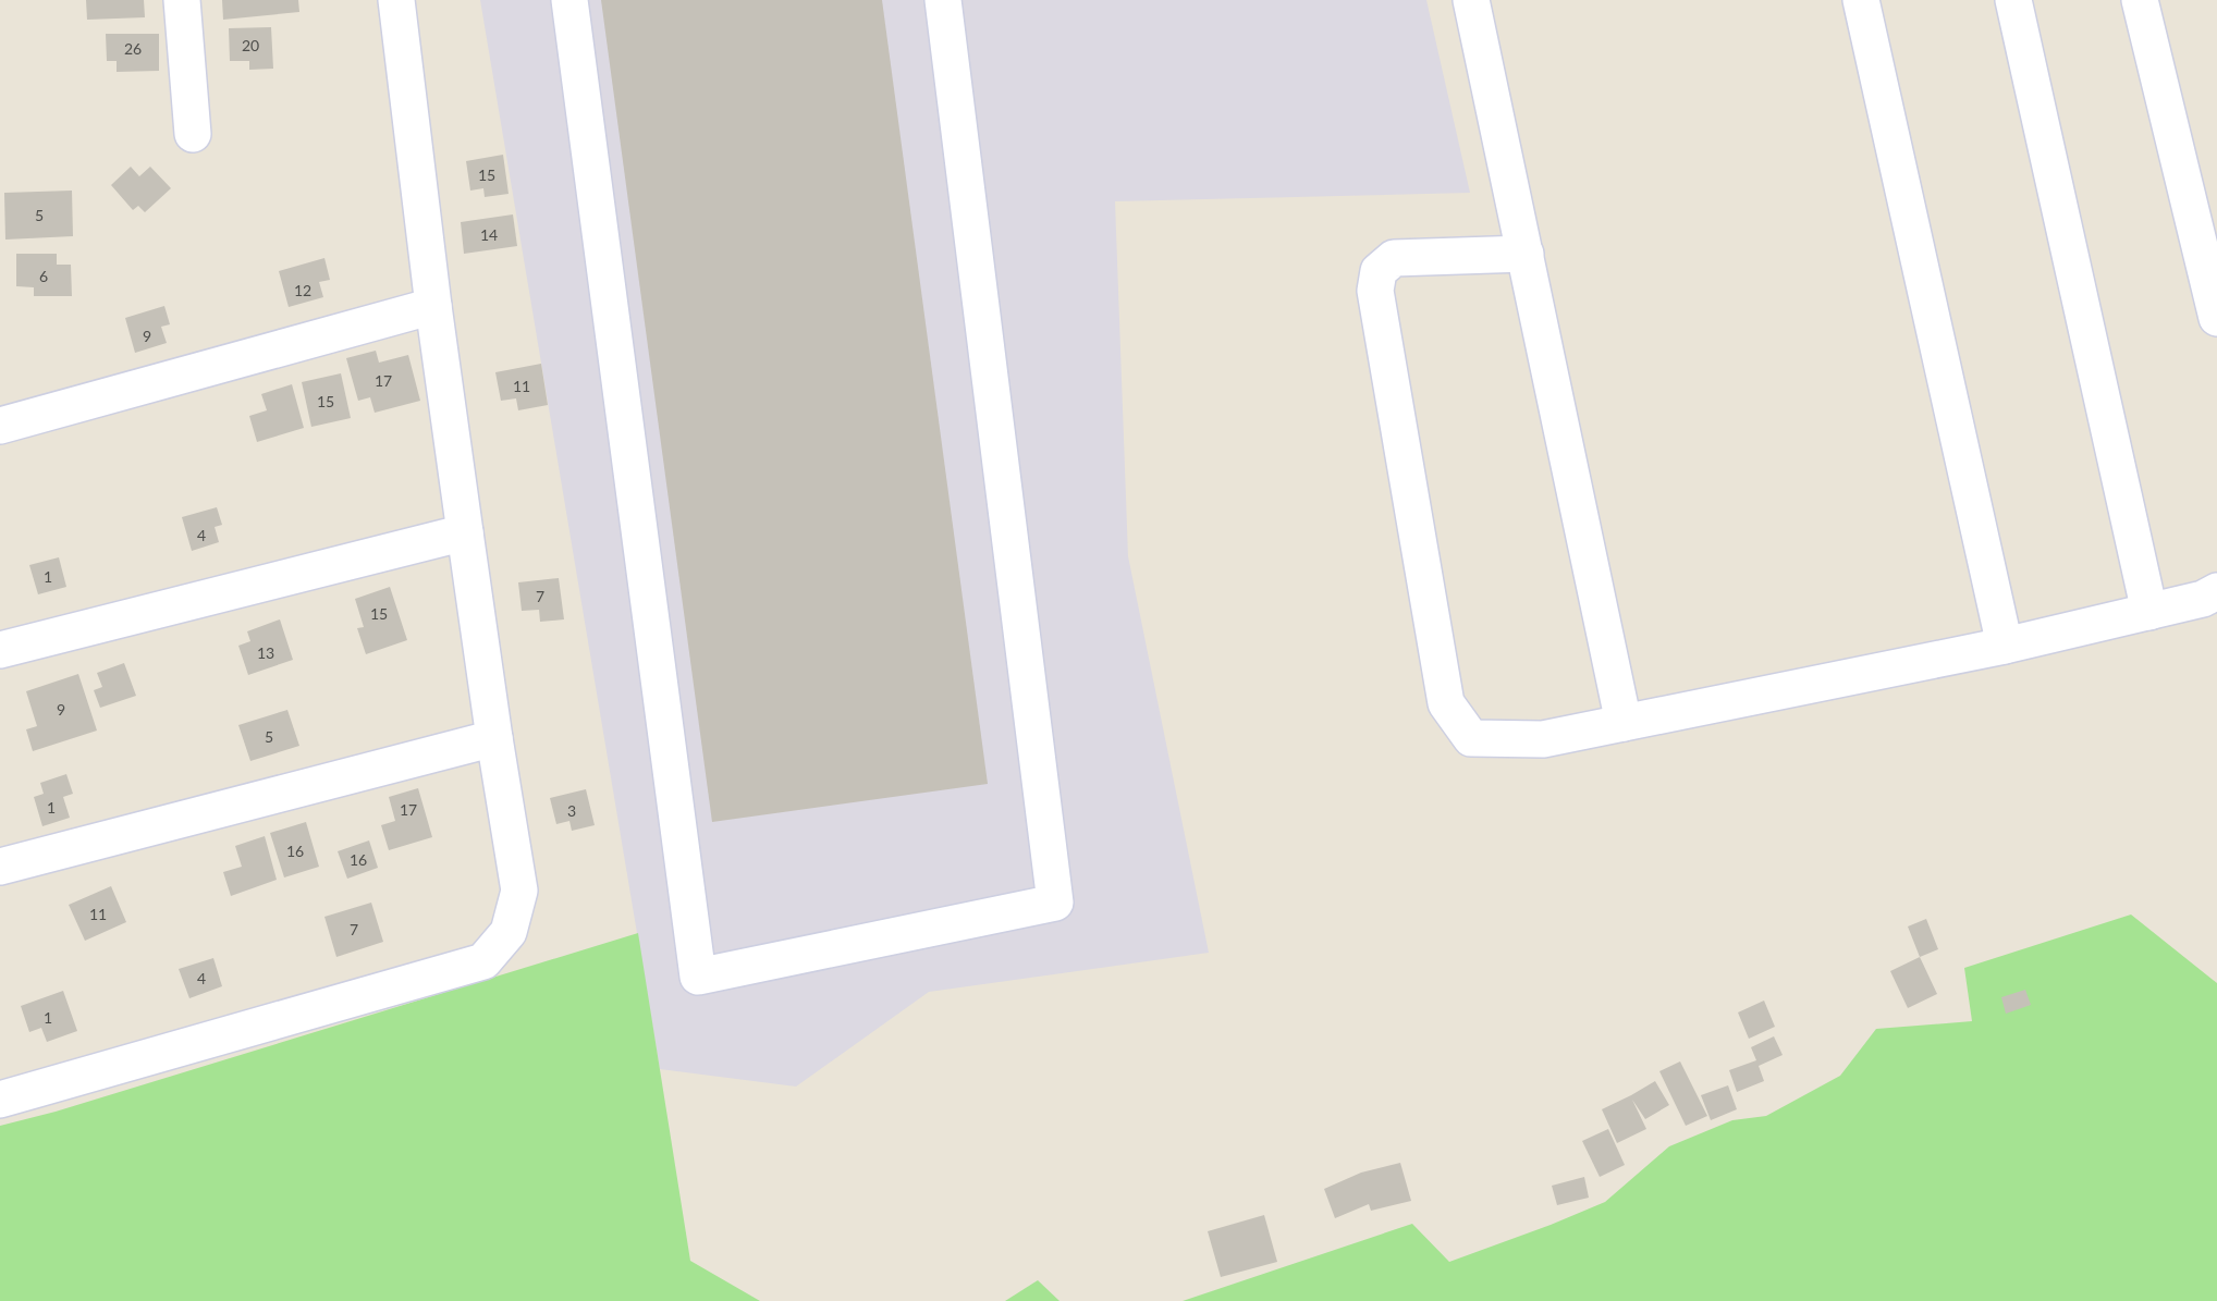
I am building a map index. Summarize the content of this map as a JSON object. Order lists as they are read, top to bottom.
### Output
{
  "house_numbers": [
    "20",
    "26",
    "15",
    "5",
    "14",
    "6",
    "12",
    "9",
    "17",
    "11",
    "15",
    "4",
    "1",
    "7",
    "15",
    "13",
    "9",
    "5",
    "1",
    "17",
    "3",
    "16",
    "16",
    "11",
    "7",
    "4",
    "1"
  ]
}
